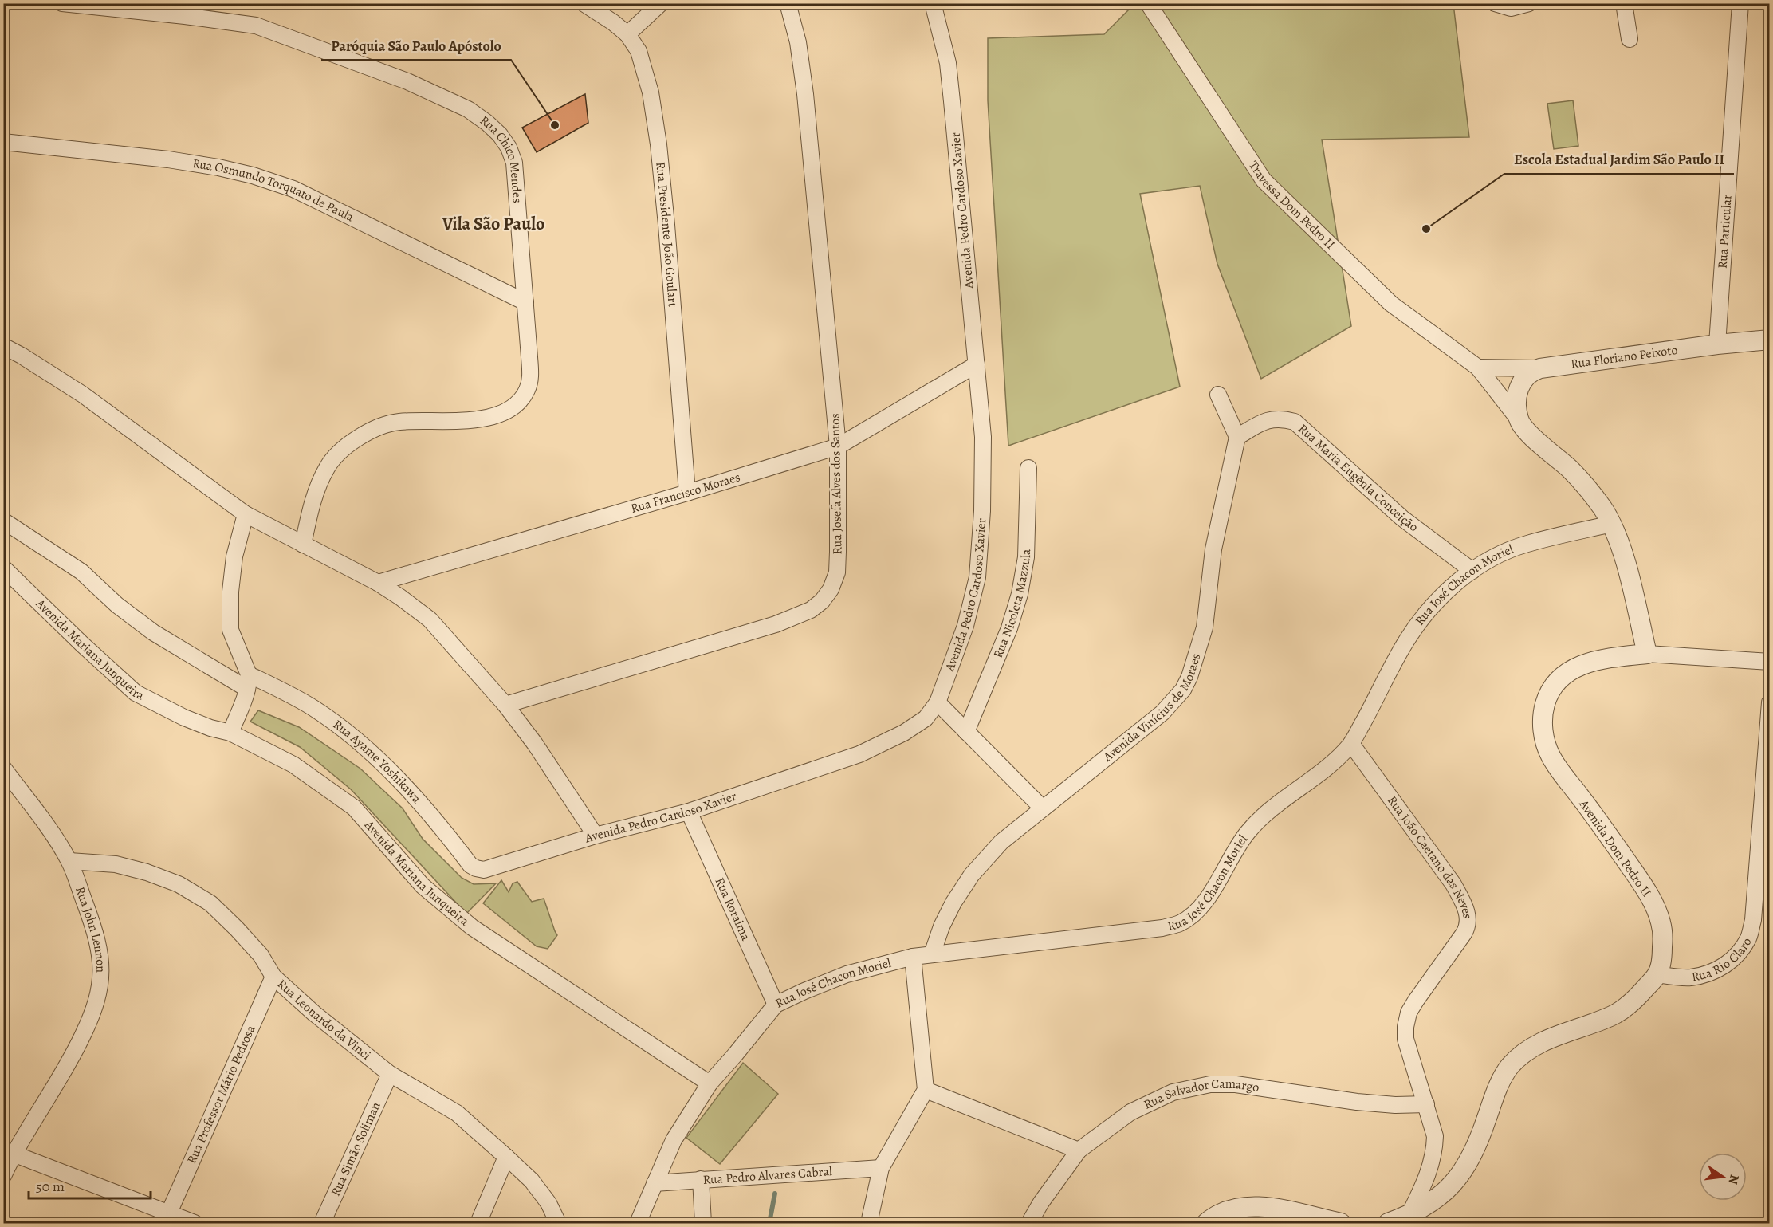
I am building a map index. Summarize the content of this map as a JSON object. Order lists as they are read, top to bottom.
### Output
{
  "streets": {
    "street": [
      "Rua Chico Mendes",
      "Rua Osmundo Torquato de Paula",
      "Travessa Dom Pedro II",
      "Avenida Pedro Cardoso Xavier",
      "Rua Particular",
      "Rua Presidente João Goulart",
      "Rua Floriano Peixoto",
      "Rua Maria Eugênia Conceição",
      "Rua Josefa Alves dos Santos",
      "Rua Francisco Moraes",
      "Rua José Chacon Moriel",
      "Rua Nicoleta Mazzula",
      "Avenida Mariana Junqueira",
      "Avenida Vinícius de Moraes",
      "Rua Ayame Yoshikawa",
      "Avenida Dom Pedro II",
      "Rua João Caetano das Neves",
      "Rua Roraima",
      "Rua John Lennon",
      "Rua Rio Claro",
      "Rua Leonardo da Vinci",
      "Rua Professor Mário Pedrosa",
      "Rua Salvador Camargo",
      "Rua Simão Soliman",
      "Rua Pedro Alvares Cabral"
    ]
  },
  "crossings": [
    ["Rua Chico Mendes", "Rua Osmundo Torquato de Paula"],
    ["Travessa Dom Pedro II", "Rua José Chacon Moriel"],
    ["Travessa Dom Pedro II", "Avenida Dom Pedro II"],
    ["Avenida Pedro Cardoso Xavier", "Rua Francisco Moraes"],
    ["Avenida Pedro Cardoso Xavier", "Rua Ayame Yoshikawa"],
    ["Avenida Pedro Cardoso Xavier", "Rua Roraima"],
    ["Rua Particular", "Rua Floriano Peixoto"],
    ["Rua Presidente João Goulart", "Rua Francisco Moraes"],
    ["Rua Maria Eugênia Conceição", "Rua José Chacon Moriel"],
    ["Rua Maria Eugênia Conceição", "Avenida Vinícius de Moraes"],
    ["Rua Josefa Alves dos Santos", "Rua Francisco Moraes"],
    ["Rua José Chacon Moriel", "Avenida Mariana Junqueira"],
    ["Rua José Chacon Moriel", "Avenida Vinícius de Moraes"],
    ["Rua José Chacon Moriel", "Rua João Caetano das Neves"],
    ["Rua José Chacon Moriel", "Rua Roraima"],
    ["Avenida Dom Pedro II", "Rua João Caetano das Neves"],
    ["Avenida Dom Pedro II", "Rua Rio Claro"],
    ["Rua João Caetano das Neves", "Rua Salvador Camargo"],
    ["Rua John Lennon", "Rua Leonardo da Vinci"],
    ["Rua Leonardo da Vinci", "Rua Professor Mário Pedrosa"],
    ["Rua Leonardo da Vinci", "Rua Simão Soliman"]
  ],
  "districts": ["Vila São Paulo"],
  "places": ["Paróquia São Paulo Apóstolo", "Escola Estadual Jardim São Paulo II"],
  "scale_bar": "50 m",
  "north": "right"
}
